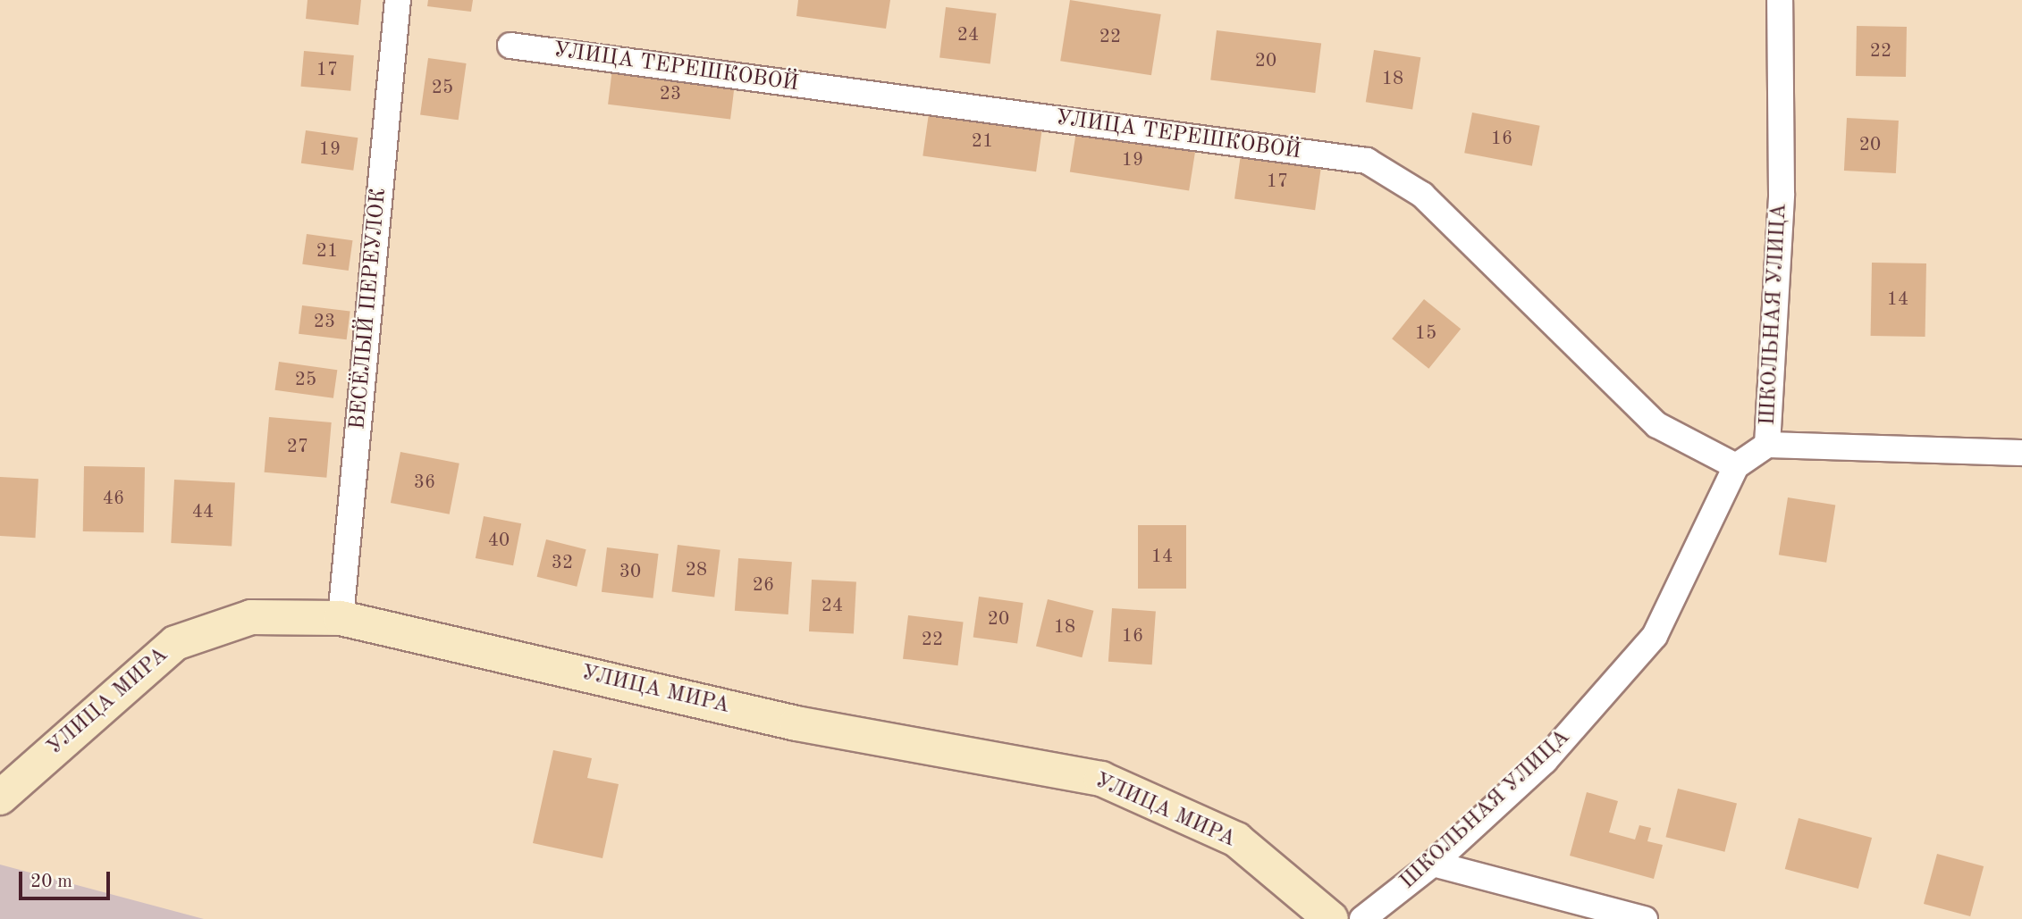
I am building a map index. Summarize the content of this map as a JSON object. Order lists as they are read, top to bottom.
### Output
{
  "streets": {
    "street": [
      "УЛИЦА ТЕРЕШКОВОЙ",
      "ВЕСЁЛЫЙ ПЕРЕУЛОК",
      "ШКОЛЬНАЯ УЛИЦА",
      "УЛИЦА МИРА"
    ]
  },
  "crossings": [
    ["УЛИЦА ТЕРЕШКОВОЙ", "ШКОЛЬНАЯ УЛИЦА"],
    ["ВЕСЁЛЫЙ ПЕРЕУЛОК", "УЛИЦА МИРА"]
  ],
  "house_numbers": [
    "24",
    "22",
    "22",
    "20",
    "17",
    "18",
    "25",
    "23",
    "16",
    "21",
    "20",
    "19",
    "19",
    "17",
    "21",
    "14",
    "23",
    "15",
    "25",
    "27",
    "36",
    "46",
    "44",
    "40",
    "14",
    "32",
    "28",
    "30",
    "26",
    "24",
    "20",
    "18",
    "16",
    "22"
  ],
  "scale_bar": "20 m"
}
